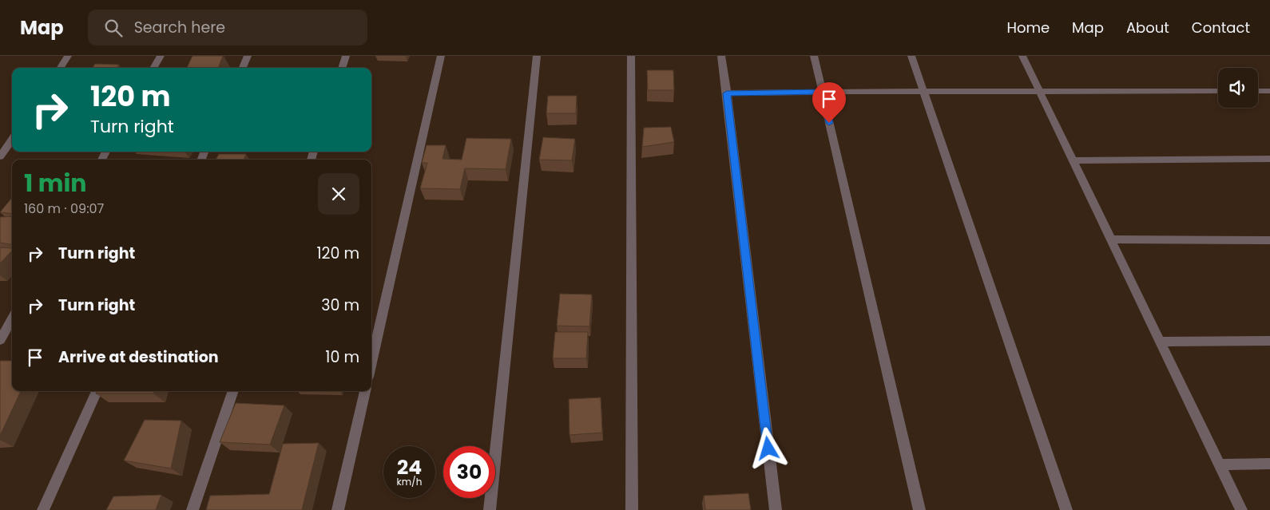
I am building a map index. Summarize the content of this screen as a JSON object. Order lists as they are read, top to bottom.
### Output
{
  "page": {
    "header": "Map",
    "search": "Search here",
    "nav": [
      "Home",
      "Map",
      "About",
      "Contact"
    ],
    "turn": ["120 m", "Turn right"],
    "heading": ["1 min", "160 m · 09:07"],
    "list": [
      {
        "name": "Turn right",
        "value": "120 m"
      },
      {
        "name": "Turn right",
        "value": "30 m"
      },
      {
        "name": "Arrive at destination",
        "value": "10 m"
      }
    ],
    "speed": "24 km/h",
    "limit": "30"
  }
}
